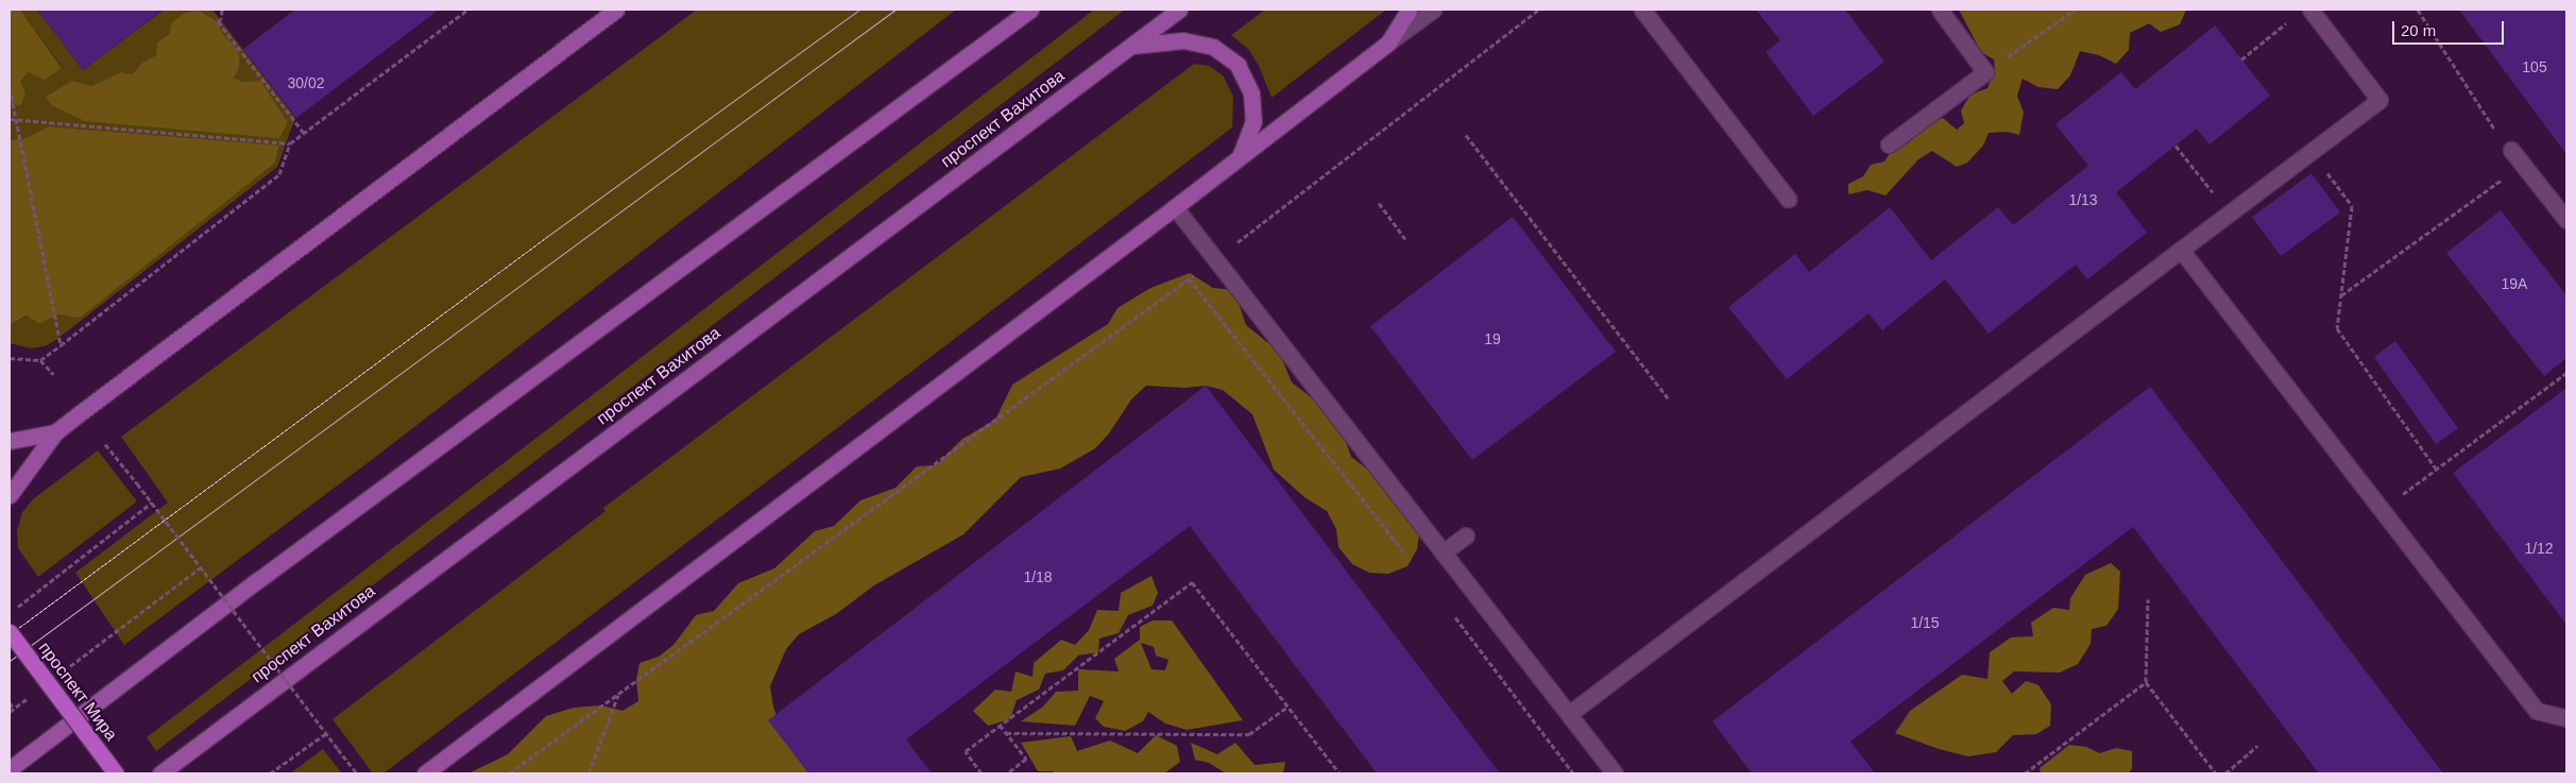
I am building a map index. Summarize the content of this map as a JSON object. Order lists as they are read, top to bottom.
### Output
{
  "streets": {
    "main road": ["проспект Вахитова", "проспект Мира"]
  },
  "house_numbers": [
    "105",
    "30/02",
    "1/13",
    "19А",
    "19",
    "1/12",
    "1/18",
    "1/15"
  ],
  "scale_bar": "20 m"
}
